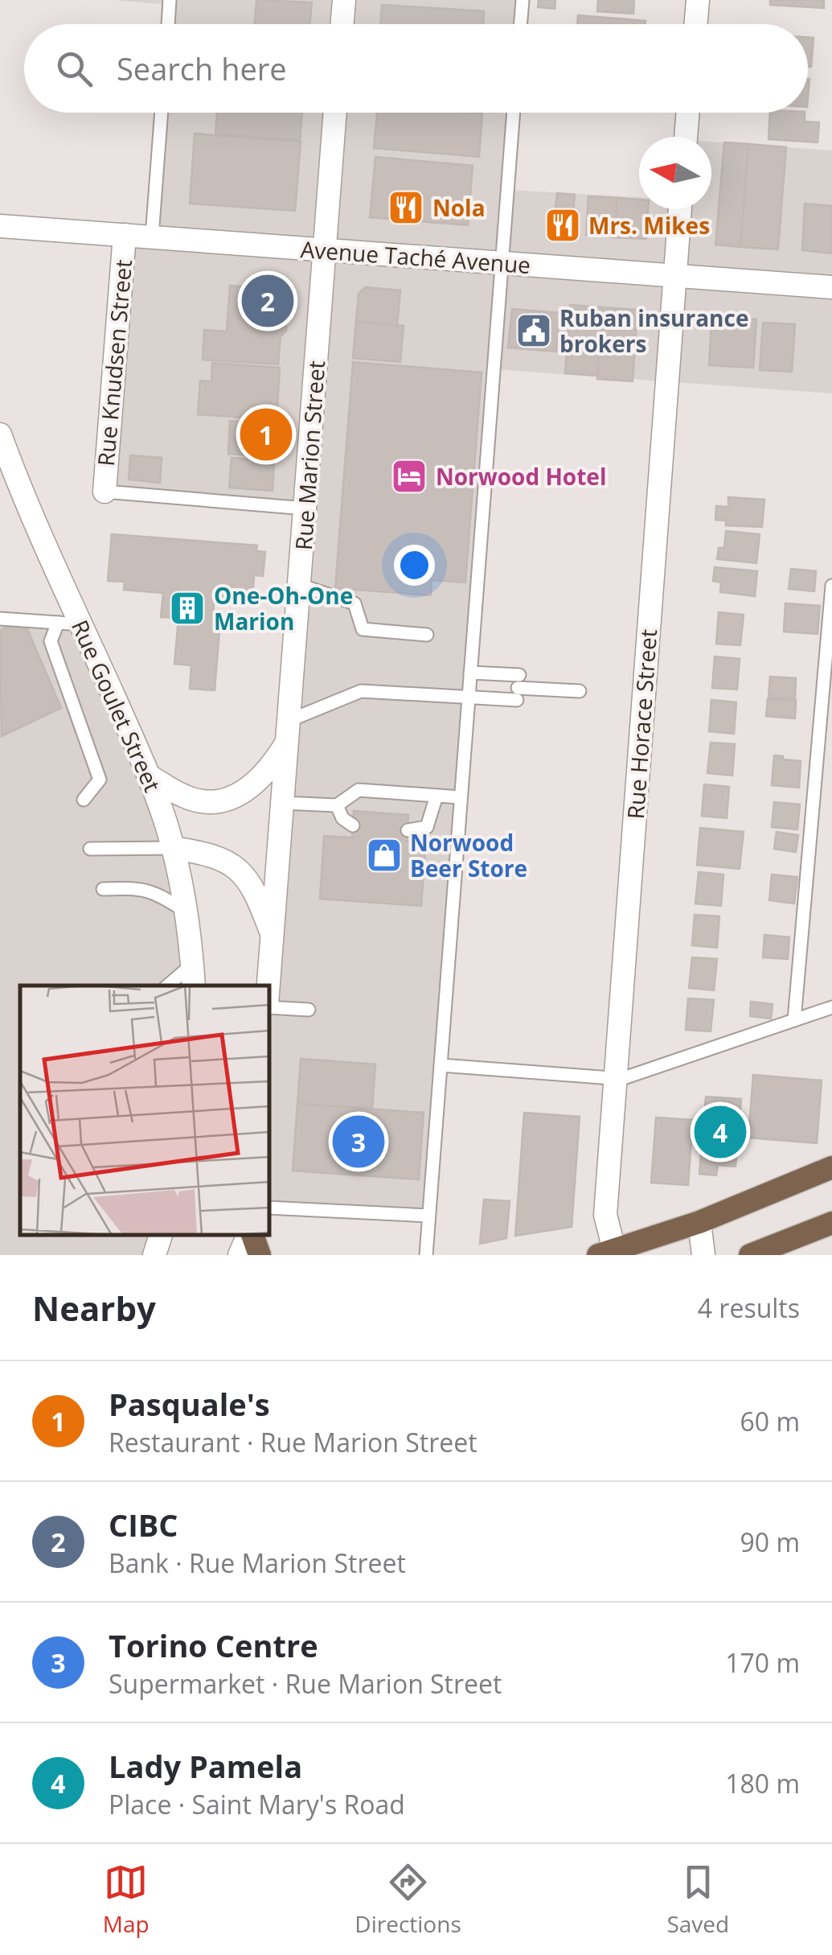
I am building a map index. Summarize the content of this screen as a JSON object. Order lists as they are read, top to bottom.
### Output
{
  "streets": {
    "street": [
      "Avenue Taché Avenue",
      "Rue Knudsen Street",
      "Rue Marion Street",
      "Rue Goulet Street",
      "Rue Horace Street"
    ]
  },
  "crossings": [
    ["Avenue Taché Avenue", "Rue Knudsen Street"],
    ["Avenue Taché Avenue", "Rue Marion Street"],
    ["Avenue Taché Avenue", "Rue Horace Street"]
  ],
  "places": {
    "restaurant": ["Nola", "Mrs. Mikes"],
    "public building": ["Ruban insurance brokers"],
    "hotel": ["Norwood Hotel"],
    "building": ["One-Oh-One Marion"],
    "shop": ["Norwood Beer Store"]
  },
  "north": "left",
  "page": {
    "search": "Search here",
    "pins": [
      "2",
      "1",
      "4",
      "3"
    ],
    "heading": ["Nearby", "4 results"],
    "list": [
      {
        "mark": "1",
        "name": "Pasquale's",
        "note": "Restaurant · Rue Marion Street",
        "value": "60 m"
      },
      {
        "mark": "2",
        "name": "CIBC",
        "note": "Bank · Rue Marion Street",
        "value": "90 m"
      },
      {
        "mark": "3",
        "name": "Torino Centre",
        "note": "Supermarket · Rue Marion Street",
        "value": "170 m"
      },
      {
        "mark": "4",
        "name": "Lady Pamela",
        "note": "Place · Saint Mary's Road",
        "value": "180 m"
      }
    ],
    "nav": ["Map", "Directions", "Saved"]
  }
}
